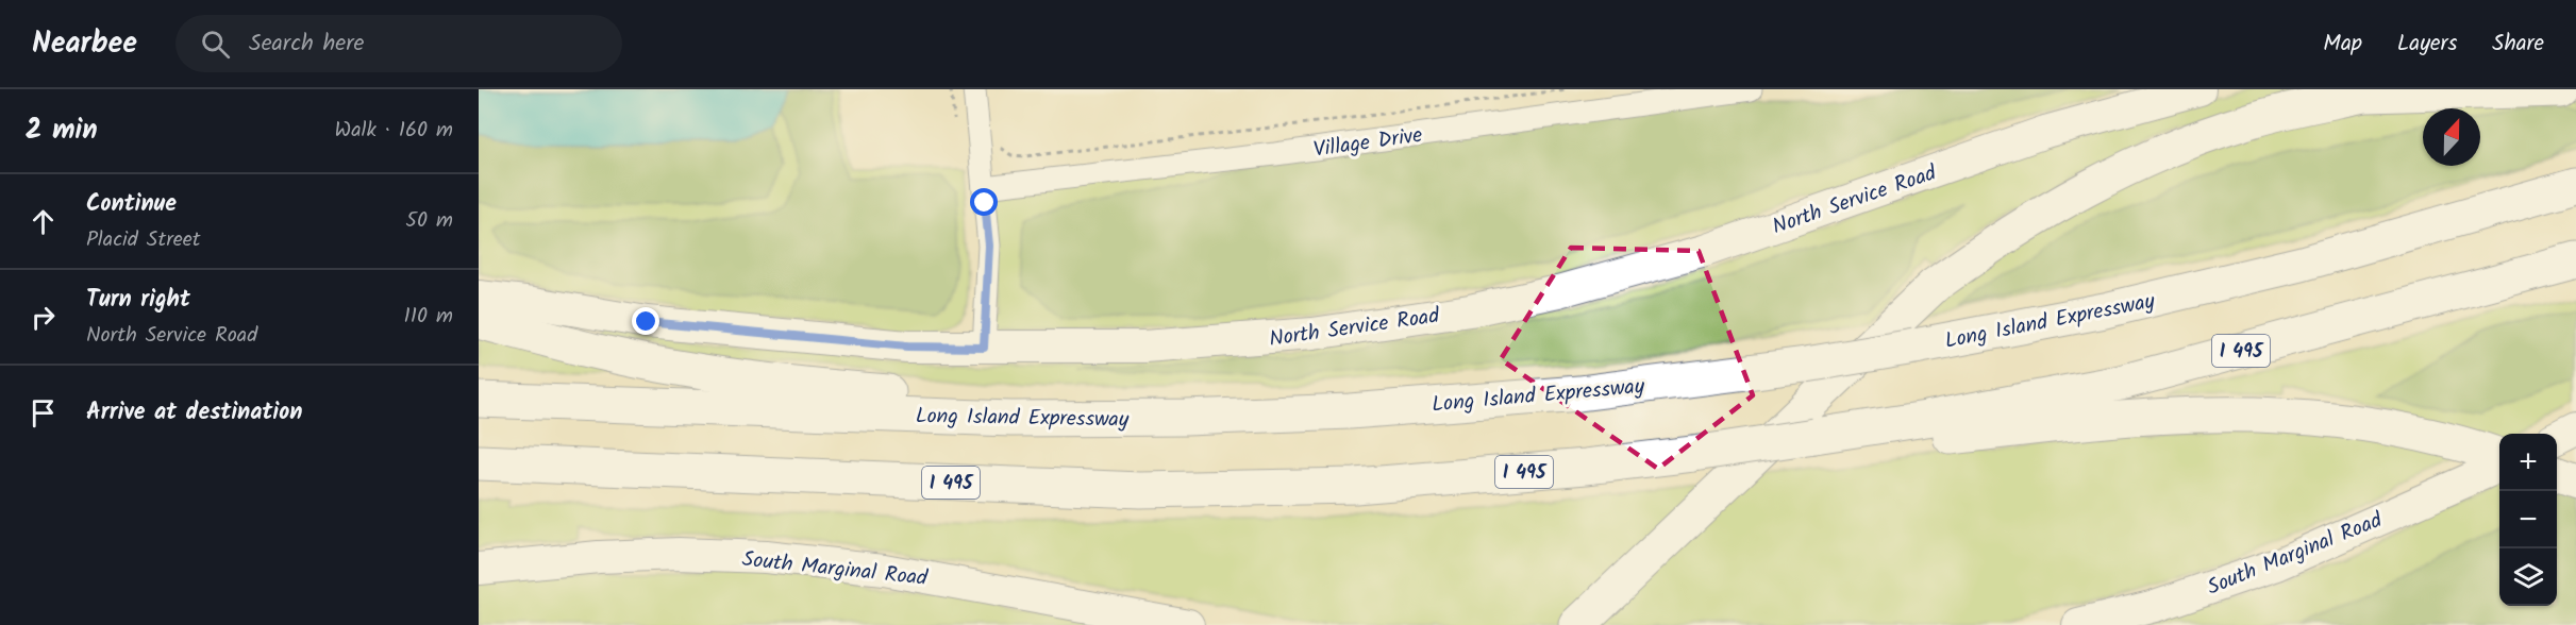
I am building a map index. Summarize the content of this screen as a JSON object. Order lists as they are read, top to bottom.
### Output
{
  "streets": {
    "highway": ["Long Island Expressway", "I 495"],
    "main road": ["North Service Road", "South Marginal Road"],
    "street": ["Village Drive"]
  },
  "north": "top",
  "page": {
    "header": "Nearbee",
    "search": "Search here",
    "nav": ["Map", "Layers", "Share"],
    "heading": ["2 min", "Walk · 160 m"],
    "list": [
      ["Continue", "Placid Street", "50 m"],
      ["Turn right", "North Service Road", "110 m"],
      "Arrive at destination"
    ],
    "map_buttons": ["+", "−"]
  }
}
